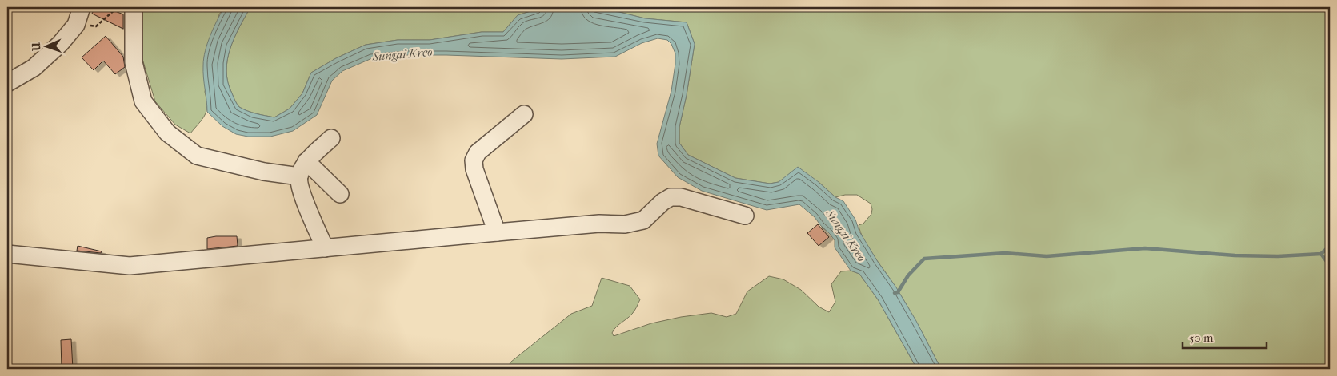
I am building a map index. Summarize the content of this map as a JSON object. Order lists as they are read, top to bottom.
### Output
{
  "water": ["Sungai Kreo"],
  "scale_bar": "50 m",
  "north": "left"
}
